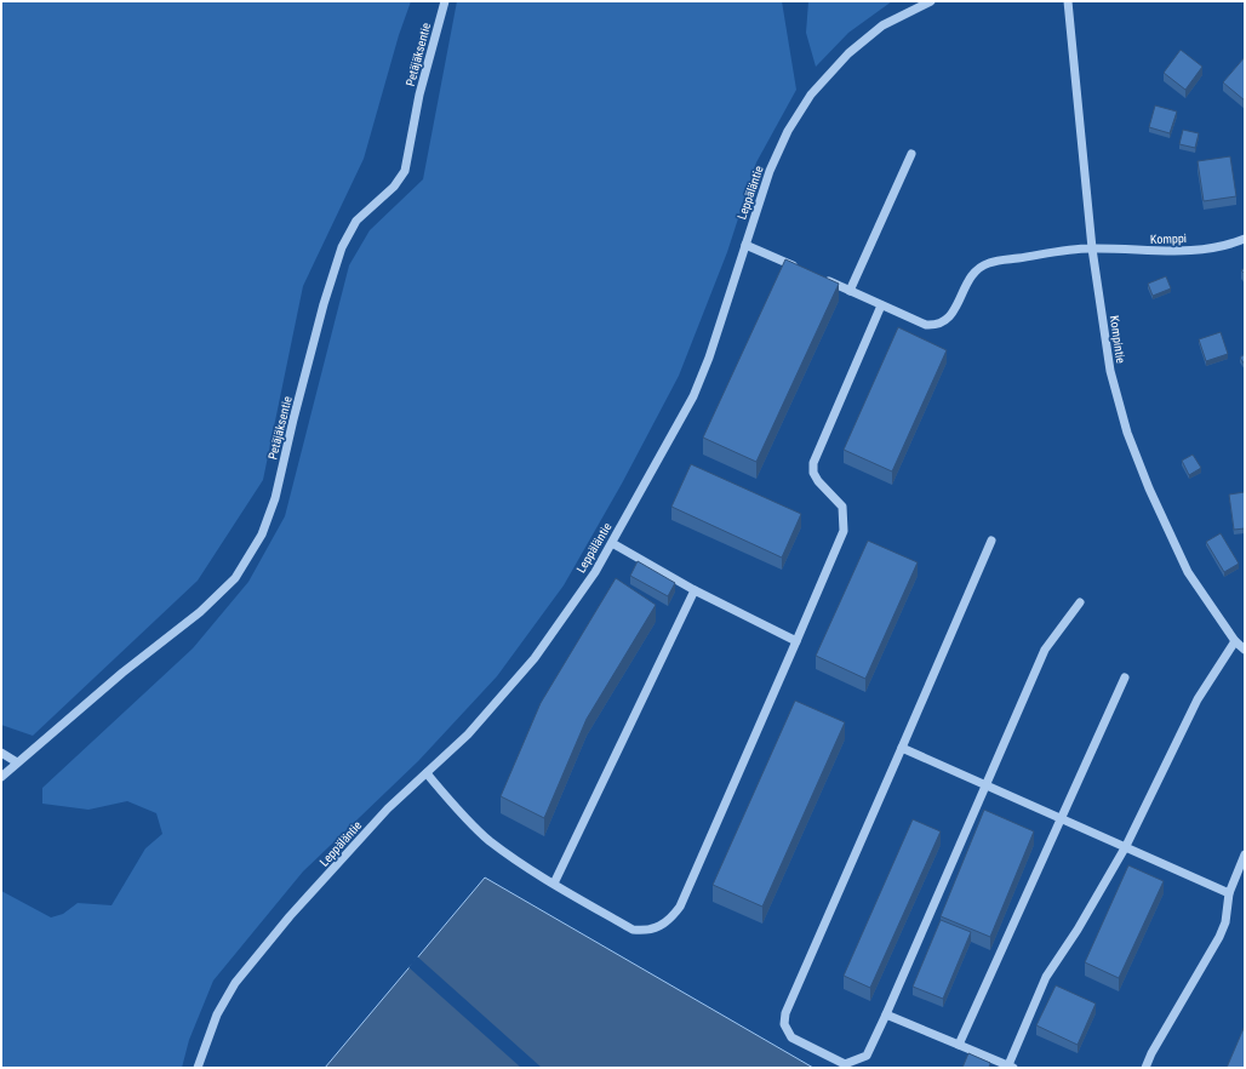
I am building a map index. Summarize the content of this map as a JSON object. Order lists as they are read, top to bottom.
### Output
{
  "streets": {
    "street": [
      "Petäjäksentie",
      "Leppäläntie",
      "Komppi",
      "Kompintie"
    ]
  },
  "crossings": [
    ["Komppi", "Kompintie"]
  ]
}
